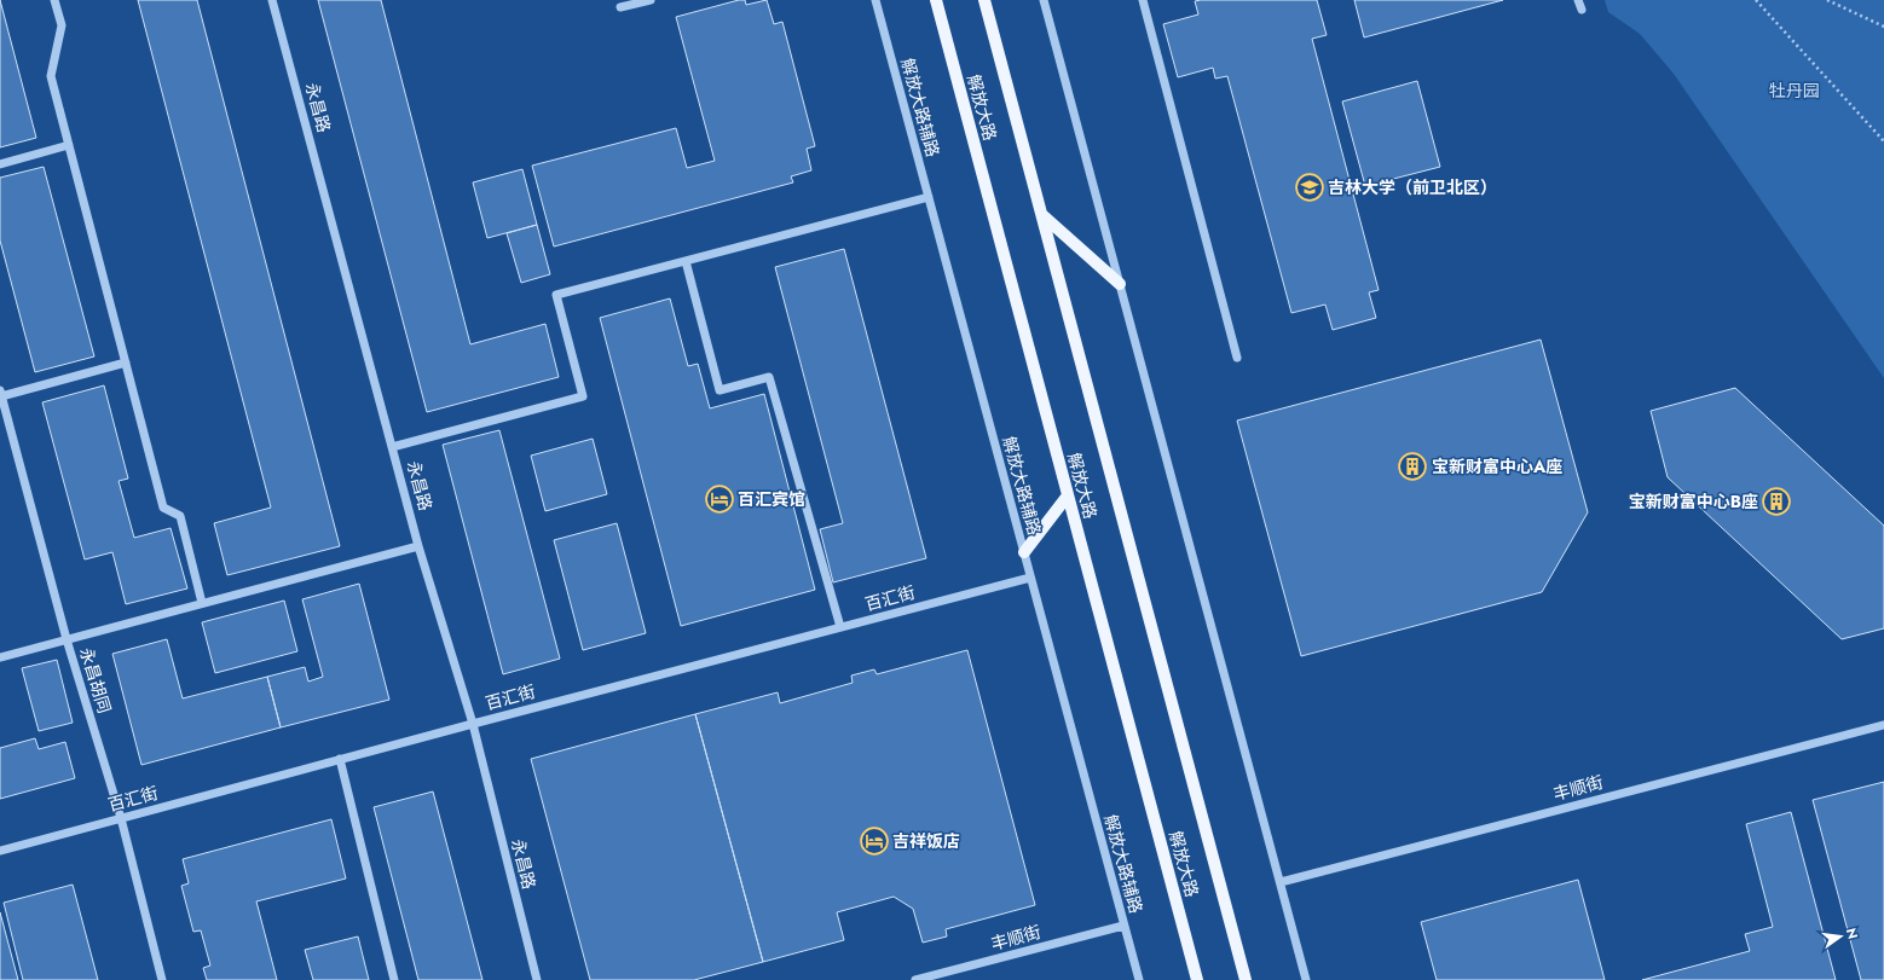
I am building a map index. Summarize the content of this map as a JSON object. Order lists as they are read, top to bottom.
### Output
{
  "streets": {
    "main road": ["解放大路"],
    "street": [
      "永昌路",
      "解放大路辅路",
      "百汇街",
      "永昌胡同",
      "丰顺街"
    ]
  },
  "crossings": [
    ["永昌路", "百汇街"],
    ["解放大路辅路", "百汇街"],
    ["解放大路辅路", "丰顺街"],
    ["百汇街", "永昌胡同"]
  ],
  "parks": ["牡丹园"],
  "places": {
    "school or university": ["吉林大学（前卫北区）"],
    "building": ["宝新财富中心A座", "宝新财富中心B座"],
    "hotel": ["百汇宾馆", "吉祥饭店"]
  },
  "north": "right"
}
